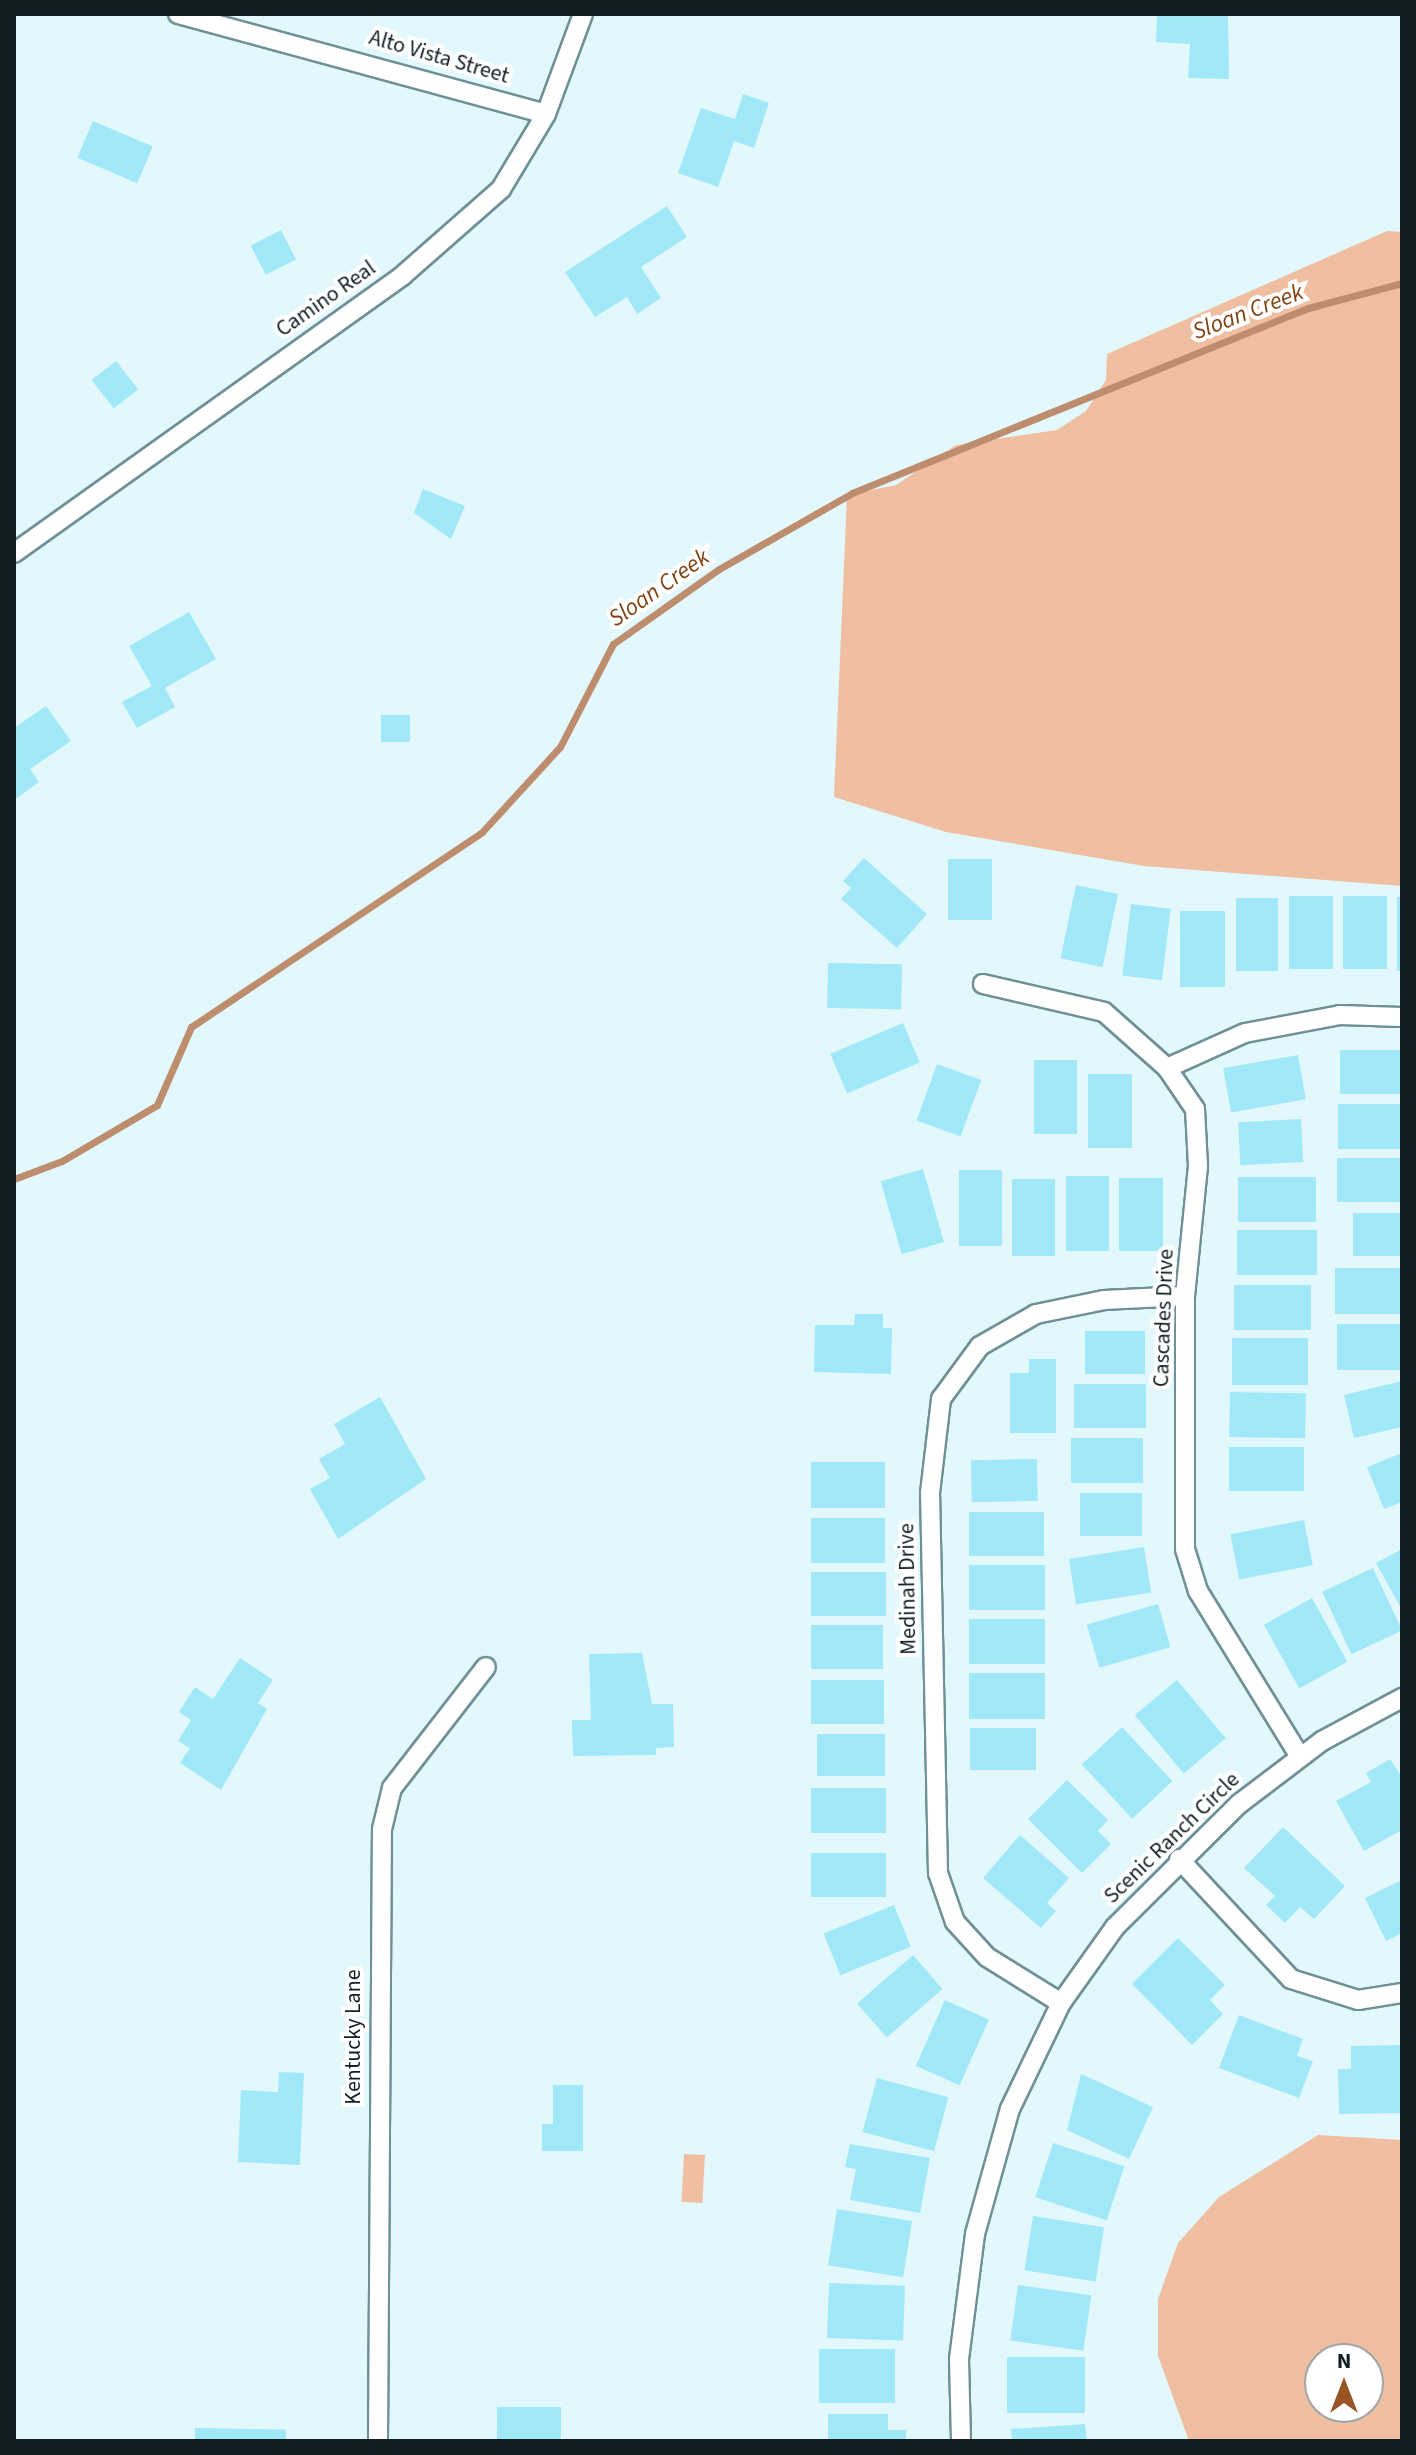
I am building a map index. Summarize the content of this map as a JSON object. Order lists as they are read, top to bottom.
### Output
{
  "streets": {
    "street": [
      "Alto Vista Street",
      "Camino Real",
      "Cascades Drive",
      "Medinah Drive",
      "Scenic Ranch Circle",
      "Kentucky Lane"
    ]
  },
  "crossings": [
    ["Alto Vista Street", "Camino Real"],
    ["Cascades Drive", "Medinah Drive"],
    ["Cascades Drive", "Scenic Ranch Circle"],
    ["Medinah Drive", "Scenic Ranch Circle"]
  ],
  "water": ["Sloan Creek"],
  "north": "top"
}
